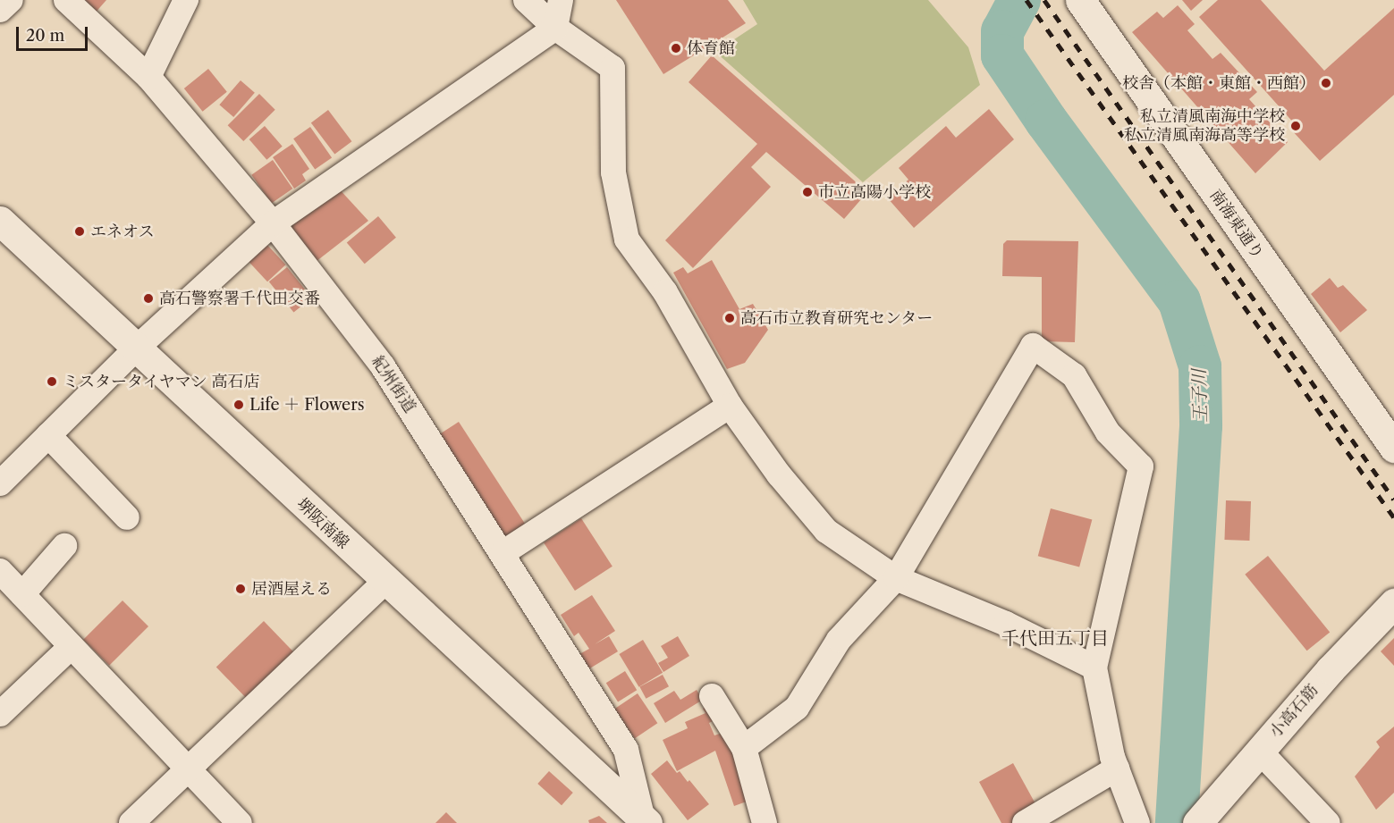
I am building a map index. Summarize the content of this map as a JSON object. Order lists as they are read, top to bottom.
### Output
{
  "streets": {
    "main road": ["南海東通り", "堺阪南線", "小高石筋"],
    "street": ["紀州街道"]
  },
  "crossings": [
    ["紀州街道", "堺阪南線"]
  ],
  "districts": ["千代田五丁目"],
  "water": ["王子川"],
  "places": [
    "体育館",
    "校舎（本館・東館・西館）",
    "私立清風南海中学校 私立清風南海高等学校",
    "市立高陽小学校",
    "エネオス",
    "高石警察署千代田交番",
    "高石市立教育研究センター",
    "ミスタータイヤマン 高石店",
    "Life ＋ Flowers",
    "居酒屋える"
  ],
  "scale_bar": "20 m"
}
